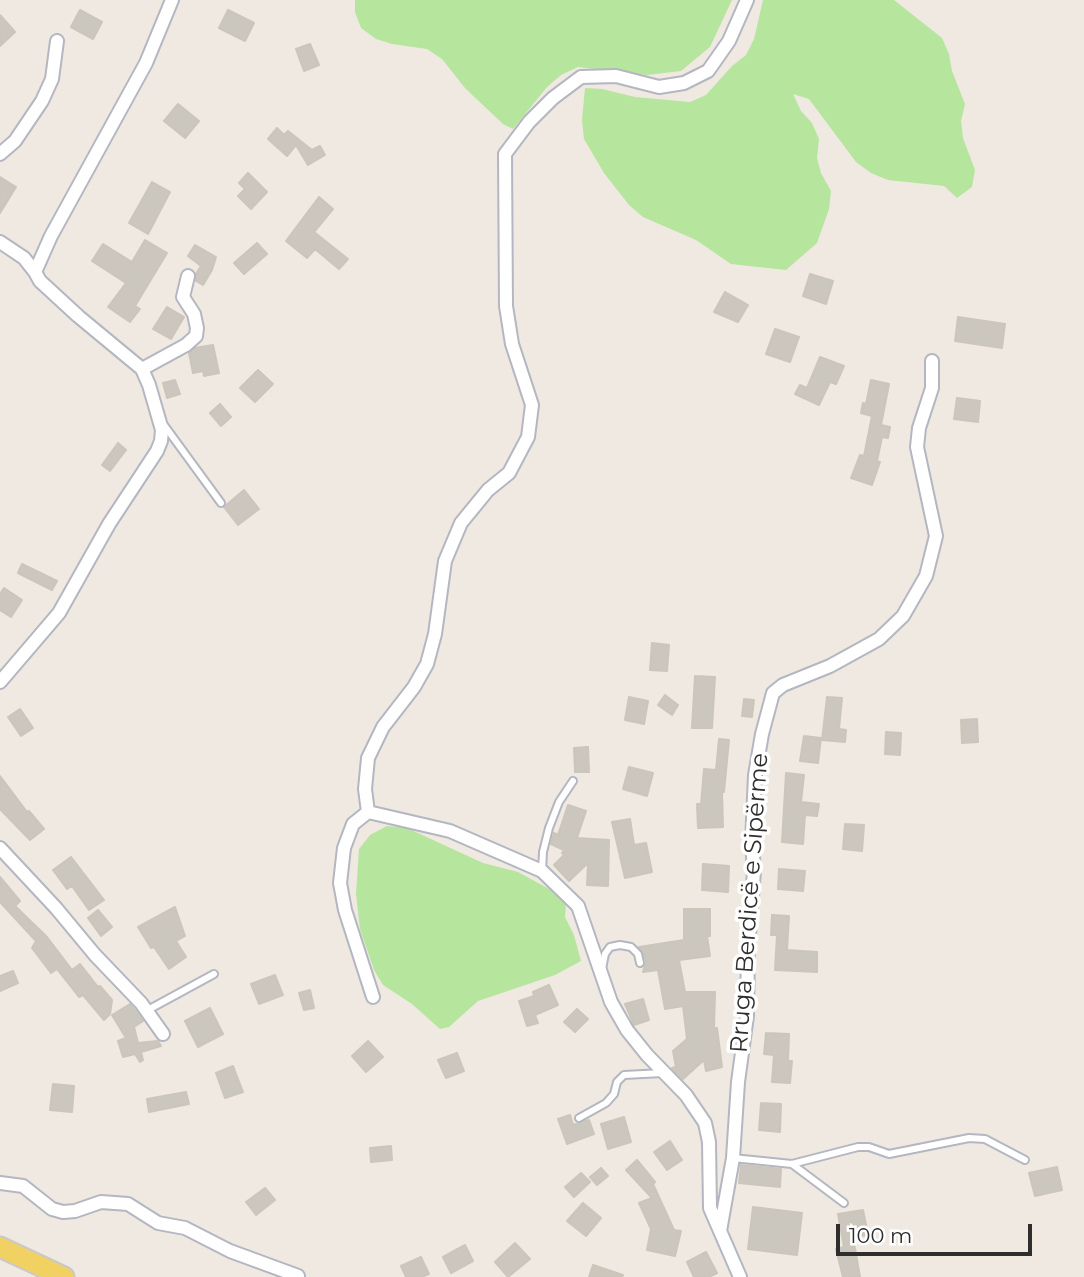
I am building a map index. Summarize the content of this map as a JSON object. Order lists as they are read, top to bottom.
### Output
{
  "streets": {
    "street": ["Rruga Berdicë e Sipërme"]
  },
  "scale_bar": "100 m"
}
